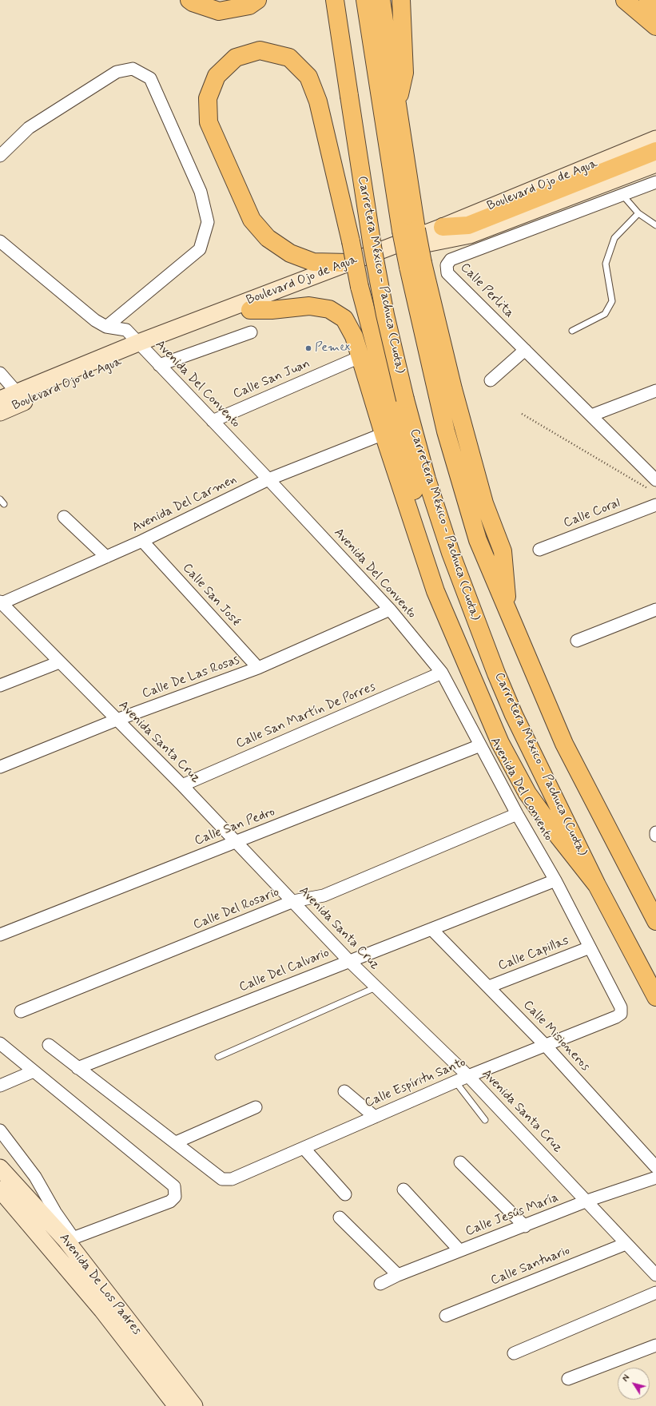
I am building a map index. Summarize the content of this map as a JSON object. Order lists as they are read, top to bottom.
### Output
{
  "streets": {
    "main road": ["Boulevard Ojo de Agua", "Carretera México - Pachuca (Cuota)", "Avenida De Los Padres"],
    "street": [
      "Calle Perlita",
      "Calle San Juan",
      "Avenida Del Convento",
      "Avenida Del Carmen",
      "Calle Coral",
      "Calle San José",
      "Calle De Las Rosas",
      "Calle San Martín De Porres",
      "Avenida Santa Cruz",
      "Calle San Pedro",
      "Calle Del Rosario",
      "Calle Capillas",
      "Calle Del Calvario",
      "Calle Misioneros",
      "Calle Espíritu Santo",
      "Calle Jesús María",
      "Calle Santuario"
    ]
  },
  "crossings": [
    ["Boulevard Ojo de Agua", "Avenida Del Convento"],
    ["Calle San Juan", "Avenida Del Convento"],
    ["Avenida Del Convento", "Avenida Del Carmen"],
    ["Avenida Del Convento", "Calle De Las Rosas"],
    ["Avenida Del Convento", "Calle San Martín De Porres"],
    ["Avenida Del Convento", "Calle San Pedro"],
    ["Avenida Del Convento", "Calle Del Rosario"],
    ["Avenida Del Convento", "Calle Capillas"],
    ["Avenida Del Convento", "Calle Del Calvario"],
    ["Avenida Del Convento", "Calle Espíritu Santo"],
    ["Avenida Del Carmen", "Calle San José"],
    ["Avenida Del Carmen", "Avenida Santa Cruz"],
    ["Calle San José", "Calle De Las Rosas"],
    ["Calle De Las Rosas", "Avenida Santa Cruz"],
    ["Calle San Martín De Porres", "Avenida Santa Cruz"],
    ["Avenida Santa Cruz", "Calle San Pedro"],
    ["Avenida Santa Cruz", "Calle Del Rosario"],
    ["Avenida Santa Cruz", "Calle Del Calvario"],
    ["Avenida Santa Cruz", "Calle Espíritu Santo"],
    ["Avenida Santa Cruz", "Calle Jesús María"],
    ["Avenida Santa Cruz", "Calle Santuario"],
    ["Calle Capillas", "Calle Misioneros"],
    ["Calle Del Calvario", "Calle Misioneros"],
    ["Calle Misioneros", "Calle Espíritu Santo"]
  ],
  "places": ["Pemex"],
  "north": "top left"
}
